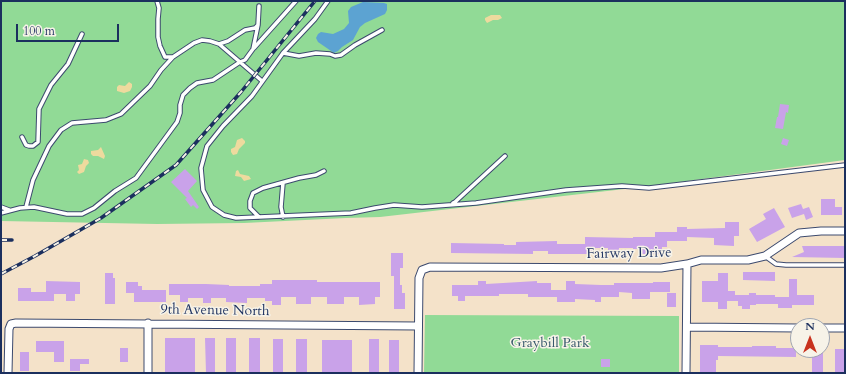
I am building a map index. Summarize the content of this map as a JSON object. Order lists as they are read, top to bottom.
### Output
{
  "streets": {
    "street": ["Fairway Drive", "9th Avenue North"]
  },
  "crossings": [
    ["Fairway Drive", "9th Avenue North"]
  ],
  "parks": ["Graybill Park"],
  "scale_bar": "100 m",
  "north": "top"
}
